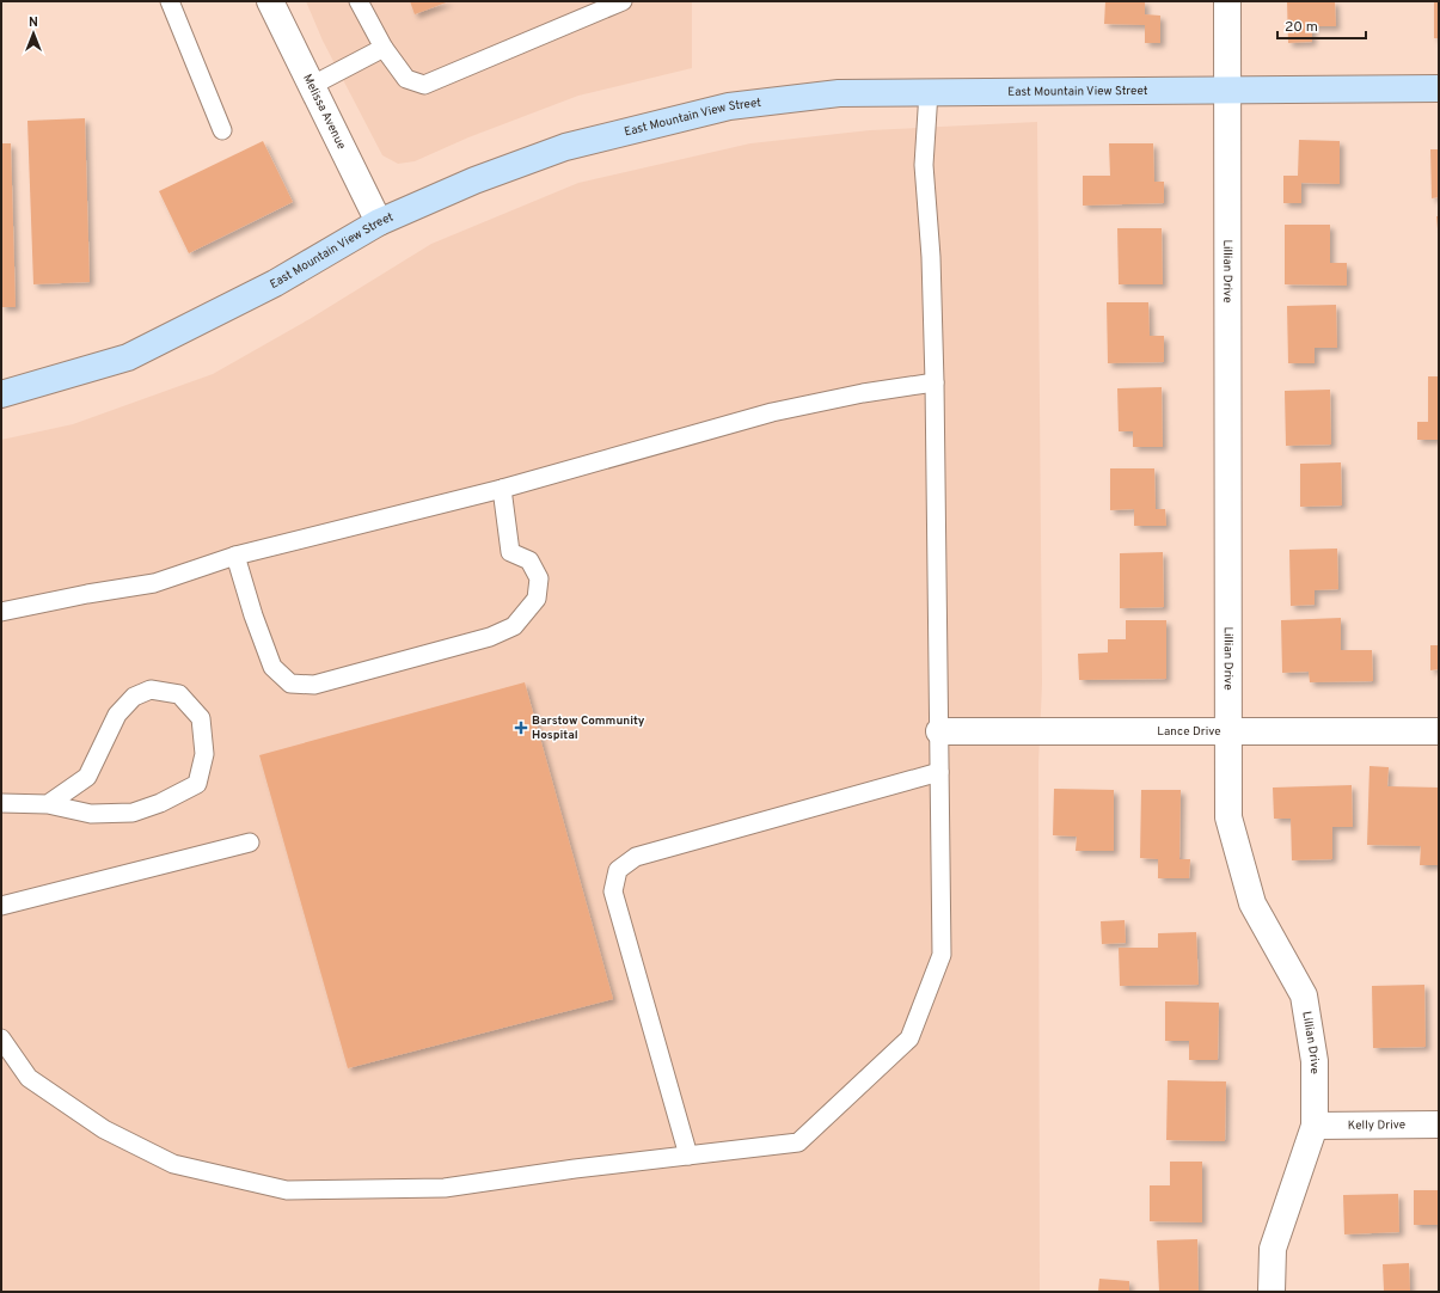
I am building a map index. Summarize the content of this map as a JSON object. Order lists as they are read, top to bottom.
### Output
{
  "streets": {
    "main road": ["East Mountain View Street"],
    "street": [
      "Melissa Avenue",
      "Lillian Drive",
      "Lance Drive",
      "Kelly Drive"
    ]
  },
  "crossings": [
    ["East Mountain View Street", "Melissa Avenue"],
    ["East Mountain View Street", "Lillian Drive"],
    ["Lillian Drive", "Lance Drive"],
    ["Lillian Drive", "Kelly Drive"]
  ],
  "places": {
    "health": ["Barstow Community Hospital"]
  },
  "scale_bar": "20 m",
  "north": "top"
}
